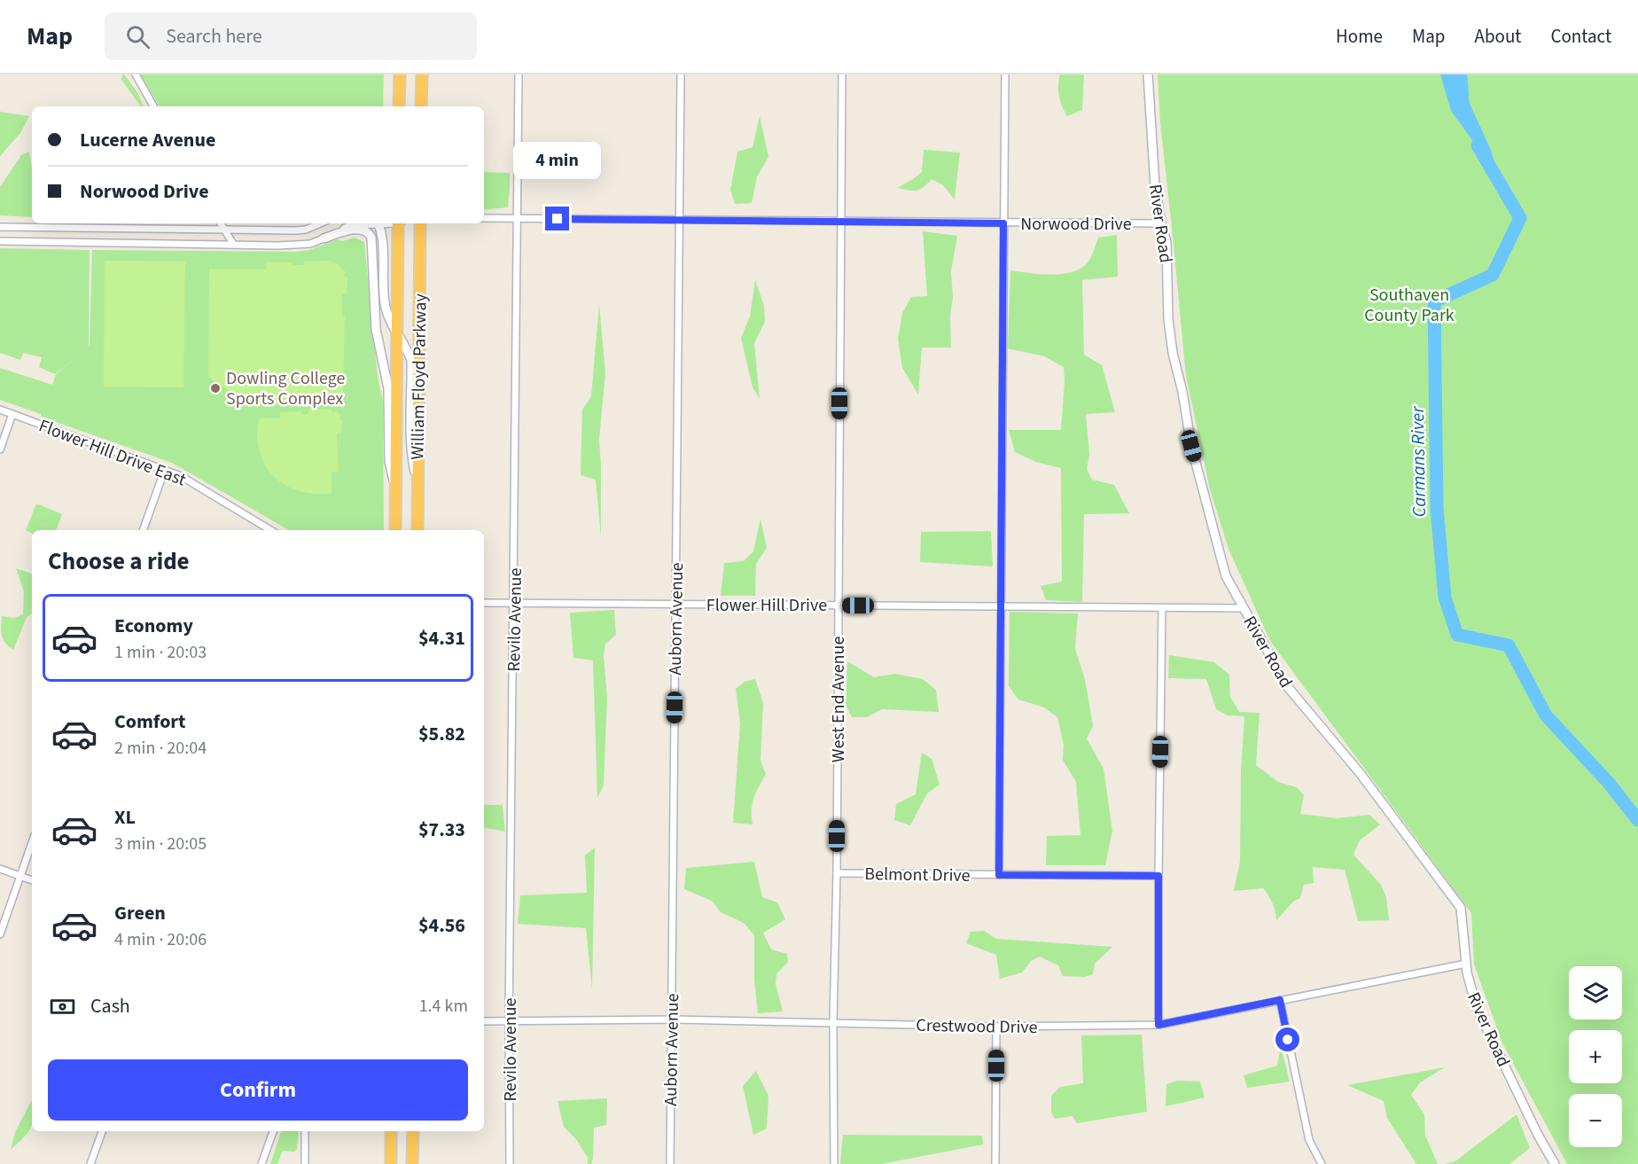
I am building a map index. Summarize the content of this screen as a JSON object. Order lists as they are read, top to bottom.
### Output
{
  "streets": {
    "highway": ["William Floyd Parkway"],
    "street": [
      "Norwood Drive",
      "River Road",
      "Flower Hill Drive East",
      "Flower Hill Drive",
      "Auborn Avenue",
      "Revilo Avenue",
      "West End Avenue",
      "Belmont Drive",
      "Crestwood Drive"
    ]
  },
  "crossings": [
    ["Norwood Drive", "River Road"],
    ["Norwood Drive", "Auborn Avenue"],
    ["Norwood Drive", "Revilo Avenue"],
    ["Norwood Drive", "West End Avenue"],
    ["River Road", "Flower Hill Drive"],
    ["River Road", "Crestwood Drive"],
    ["Flower Hill Drive", "Auborn Avenue"],
    ["Flower Hill Drive", "Revilo Avenue"],
    ["Flower Hill Drive", "West End Avenue"],
    ["Auborn Avenue", "Crestwood Drive"],
    ["Revilo Avenue", "Crestwood Drive"],
    ["West End Avenue", "Belmont Drive"],
    ["West End Avenue", "Crestwood Drive"]
  ],
  "water": ["Carmans River"],
  "parks": ["Southaven County Park"],
  "places": ["Dowling College Sports Complex"],
  "page": {
    "header": "Map",
    "search": "Search here",
    "nav": [
      "Home",
      "Map",
      "About",
      "Contact"
    ],
    "banner": ["Lucerne Avenue", "Norwood Drive"],
    "bubble": "4 min",
    "heading": "Choose a ride",
    "list": [
      {
        "name": "Economy",
        "note": "1 min · 20:03",
        "value": "$4.31"
      },
      {
        "name": "Comfort",
        "note": "2 min · 20:04",
        "value": "$5.82"
      },
      {
        "name": "XL",
        "note": "3 min · 20:05",
        "value": "$7.33"
      },
      {
        "name": "Green",
        "note": "4 min · 20:06",
        "value": "$4.56"
      }
    ],
    "map_buttons": ["+", "−"],
    "pay": ["Cash", "1.4 km"],
    "buttons": "Confirm"
  }
}
